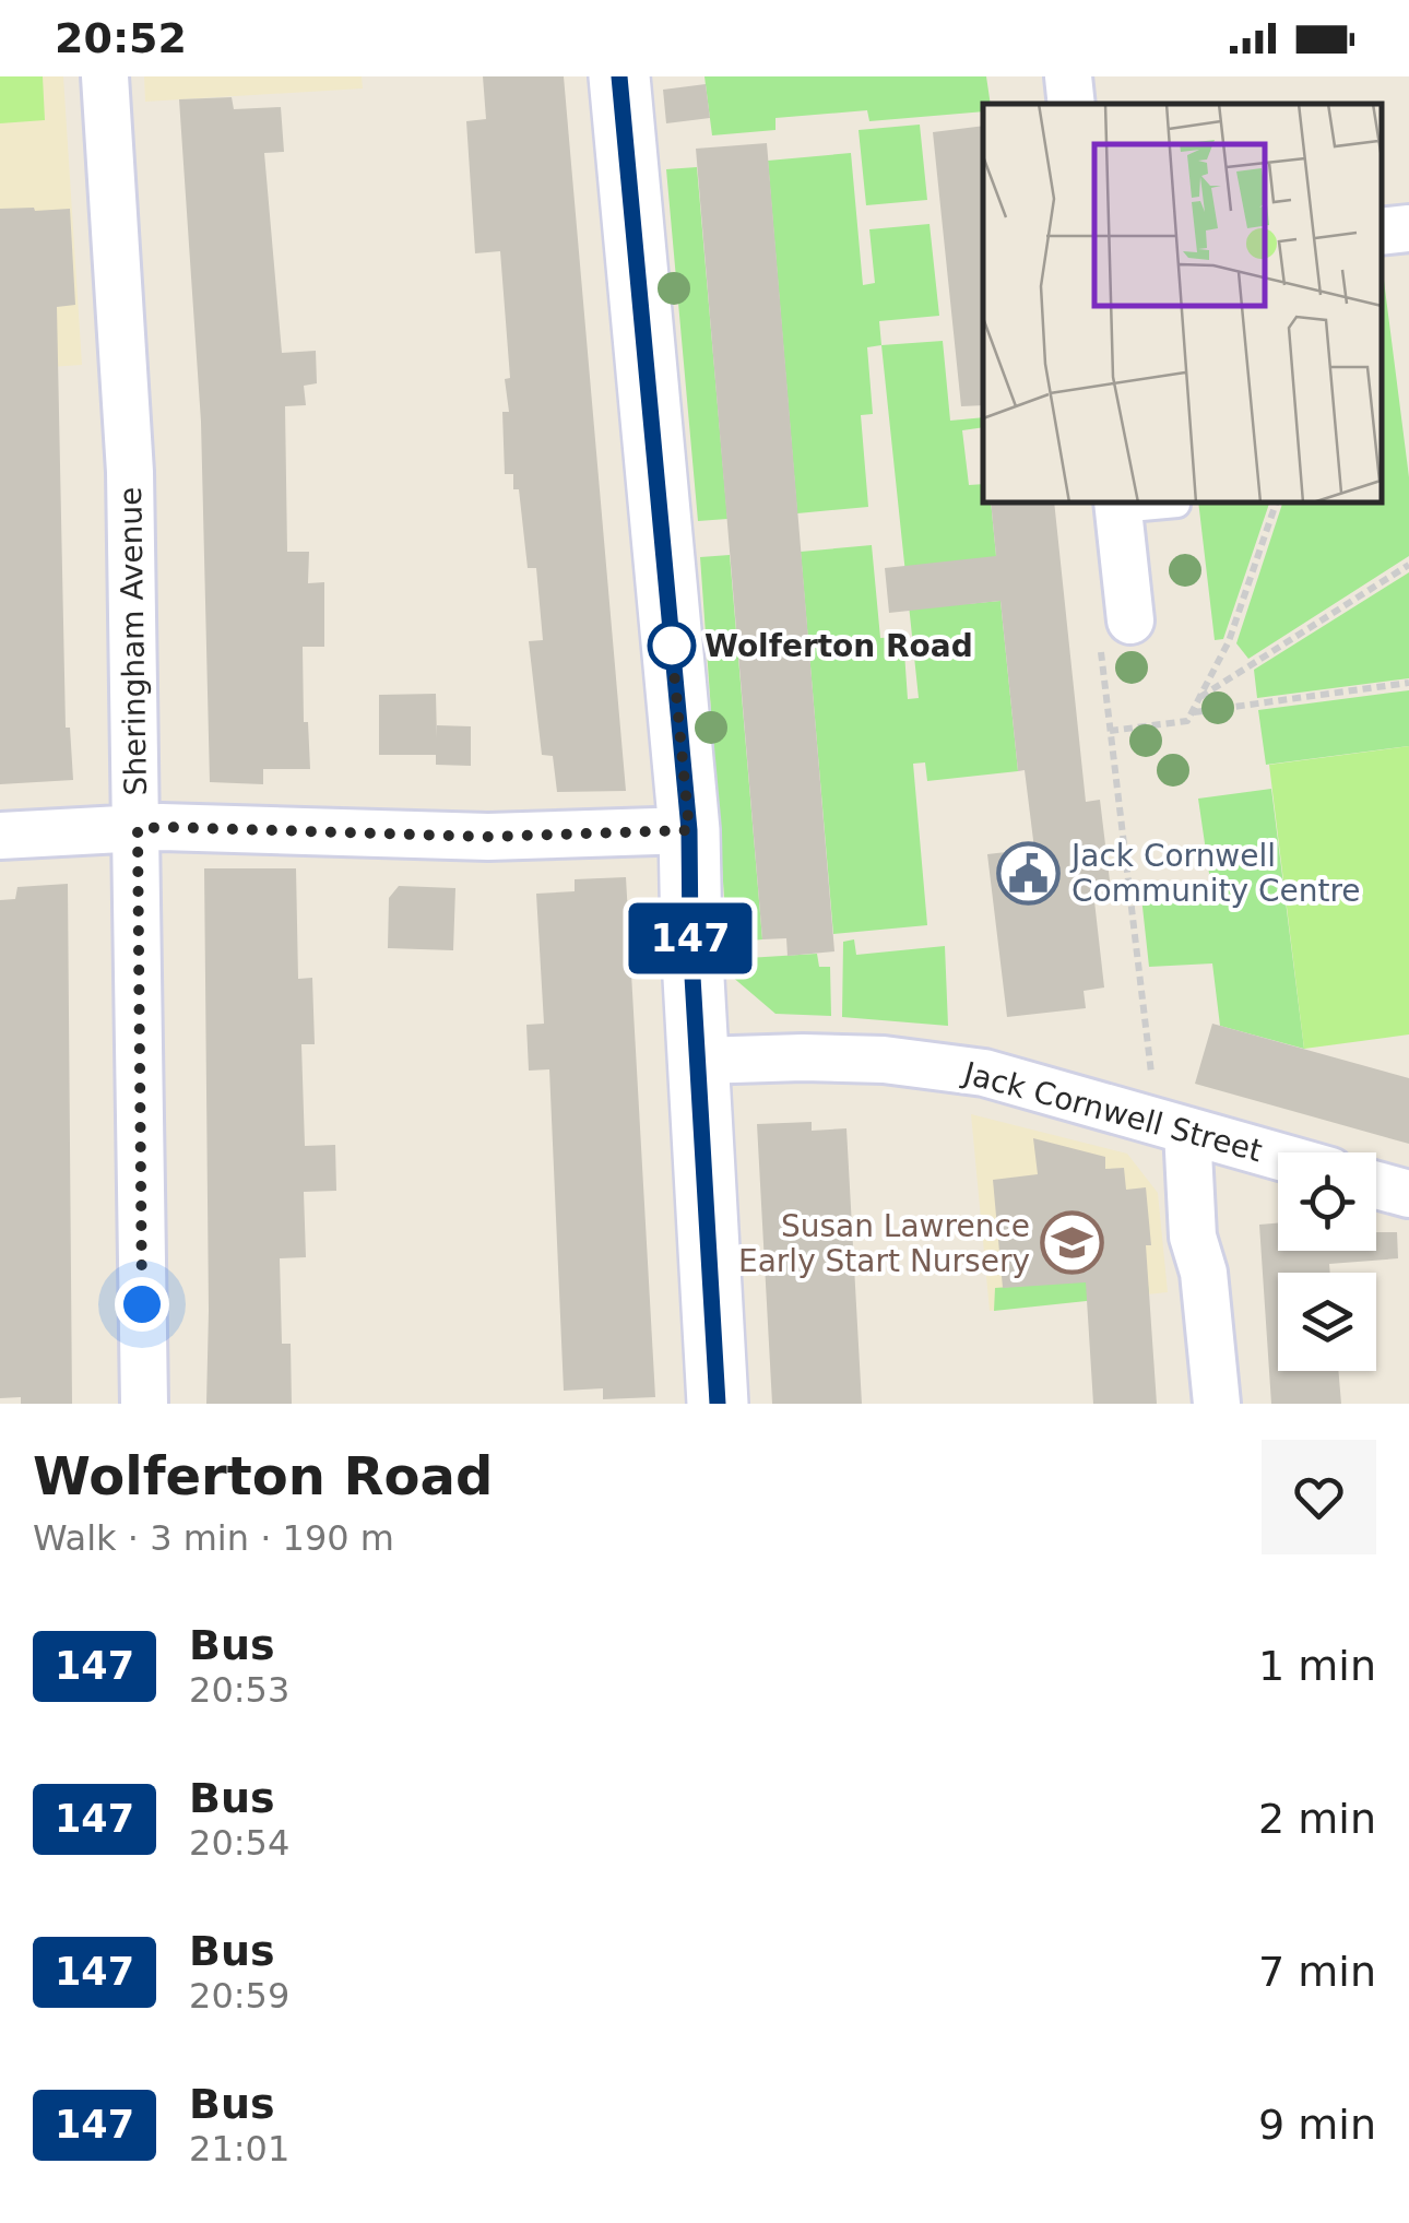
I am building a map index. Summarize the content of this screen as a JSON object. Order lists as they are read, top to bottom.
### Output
{
  "streets": {
    "street": ["Sheringham Avenue", "Jack Cornwell Street"]
  },
  "places": {
    "other": ["Wolferton Road"],
    "public building": ["Jack Cornwell Community Centre"],
    "school or university": ["Susan Lawrence Early Start Nursery"]
  },
  "lines": ["bus line 147"],
  "page": {
    "status": "20:52",
    "on_map": "147",
    "heading": ["Wolferton Road", "Walk · 3 min · 190 m"],
    "list": [
      {
        "mark": "147",
        "name": "Bus",
        "note": "20:53",
        "value": "1 min"
      },
      {
        "mark": "147",
        "name": "Bus",
        "note": "20:54",
        "value": "2 min"
      },
      {
        "mark": "147",
        "name": "Bus",
        "note": "20:59",
        "value": "7 min"
      },
      {
        "mark": "147",
        "name": "Bus",
        "note": "21:01",
        "value": "9 min"
      }
    ]
  }
}
